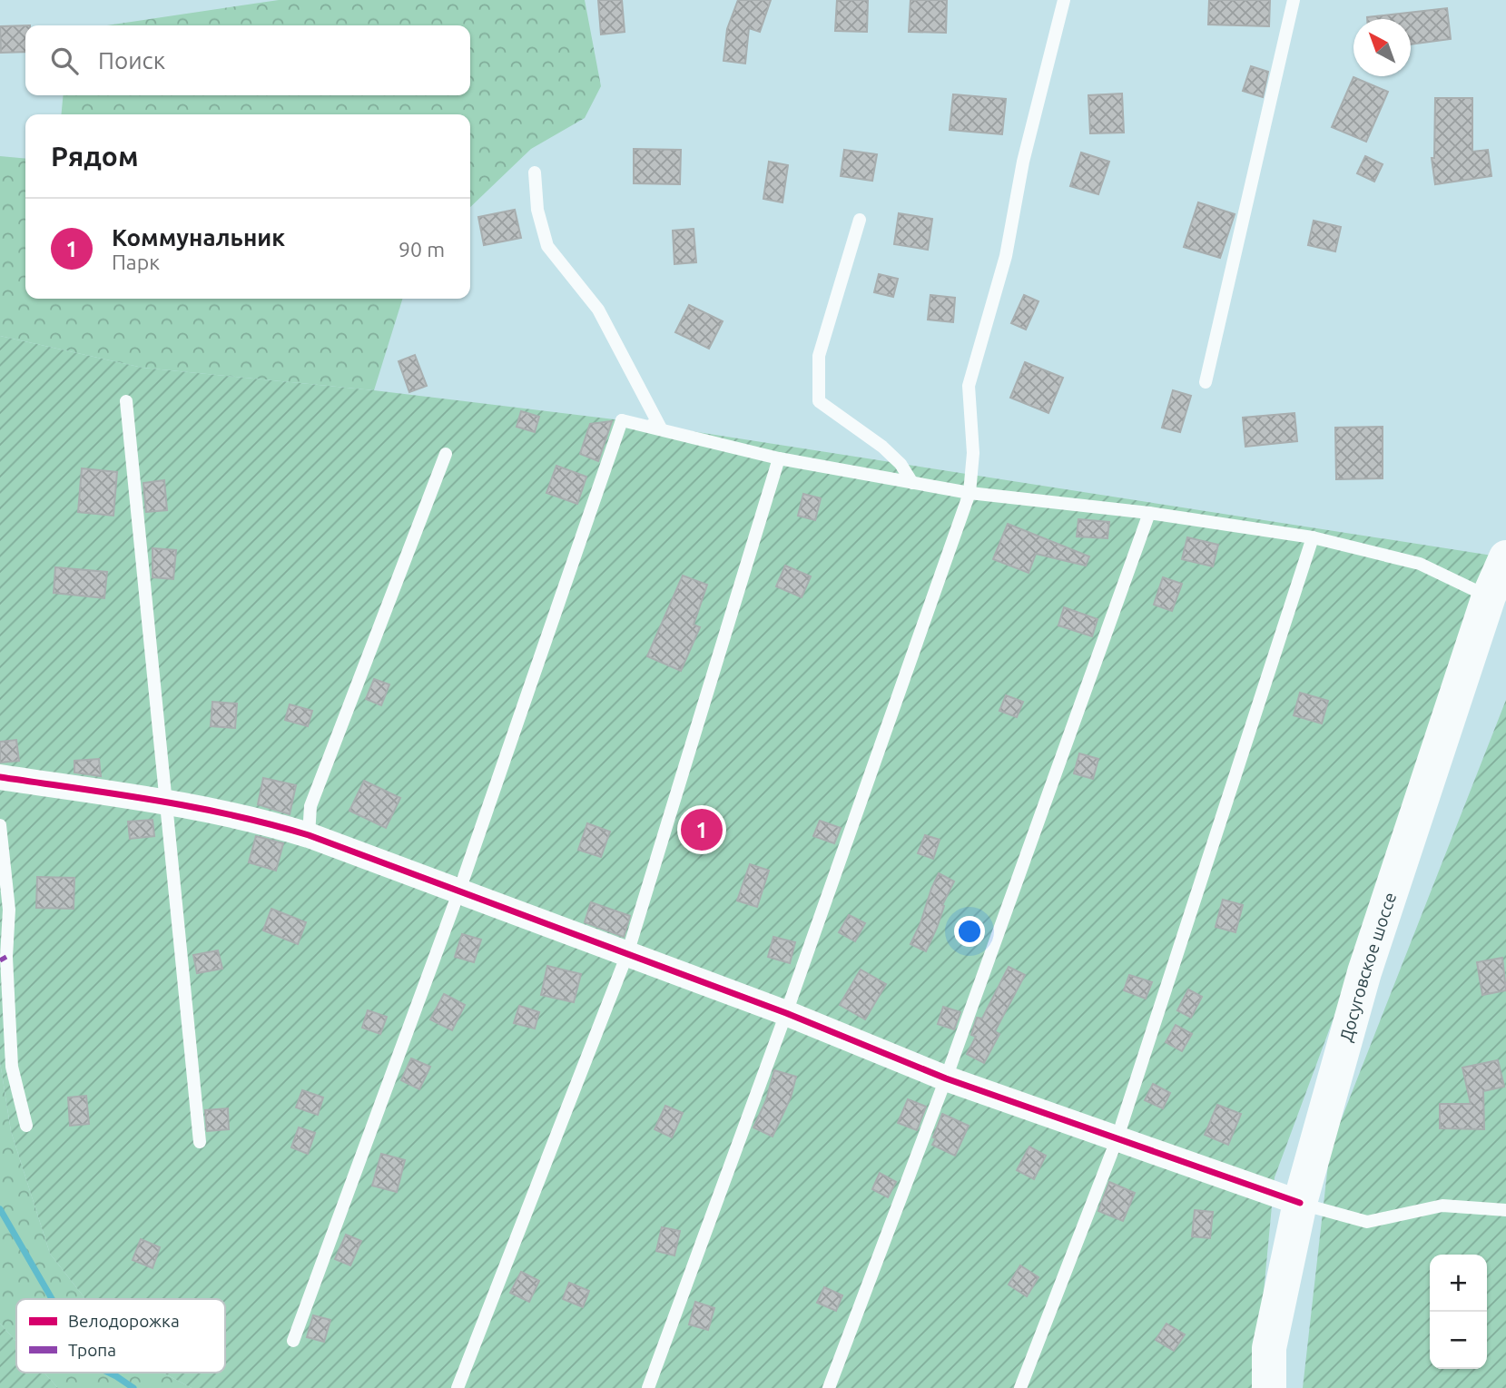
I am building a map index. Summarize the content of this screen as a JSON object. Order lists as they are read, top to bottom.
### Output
{
  "streets": {
    "main road": ["Досуговское шоссе"]
  },
  "legend": ["Велодорожка", "Тропа"],
  "north": "top left",
  "page": {
    "search": "Поиск",
    "heading": "Рядом",
    "list": [
      {
        "mark": "1",
        "name": "Коммунальник",
        "note": "Парк",
        "value": "90 m"
      }
    ],
    "pins": "1",
    "map_buttons": ["+", "−"]
  }
}
